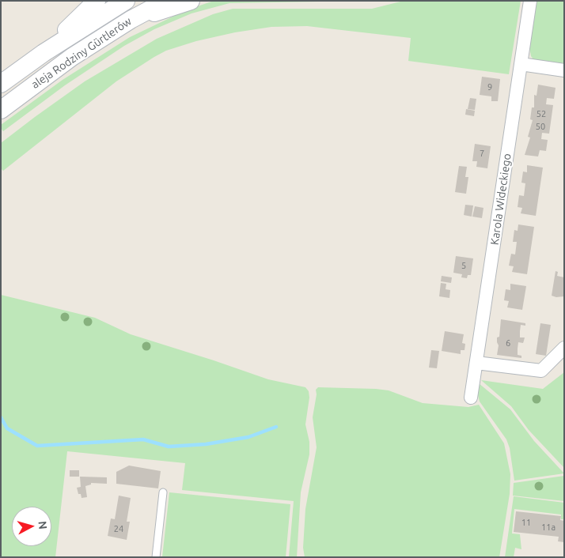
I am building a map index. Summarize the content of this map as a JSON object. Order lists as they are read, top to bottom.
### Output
{
  "streets": {
    "main road": ["aleja Rodziny Gürtlerów"],
    "street": ["Karola Wideckiego"]
  },
  "house_numbers": [
    "9",
    "52",
    "50",
    "7",
    "5",
    "6",
    "11",
    "11a",
    "24"
  ],
  "north": "right"
}
